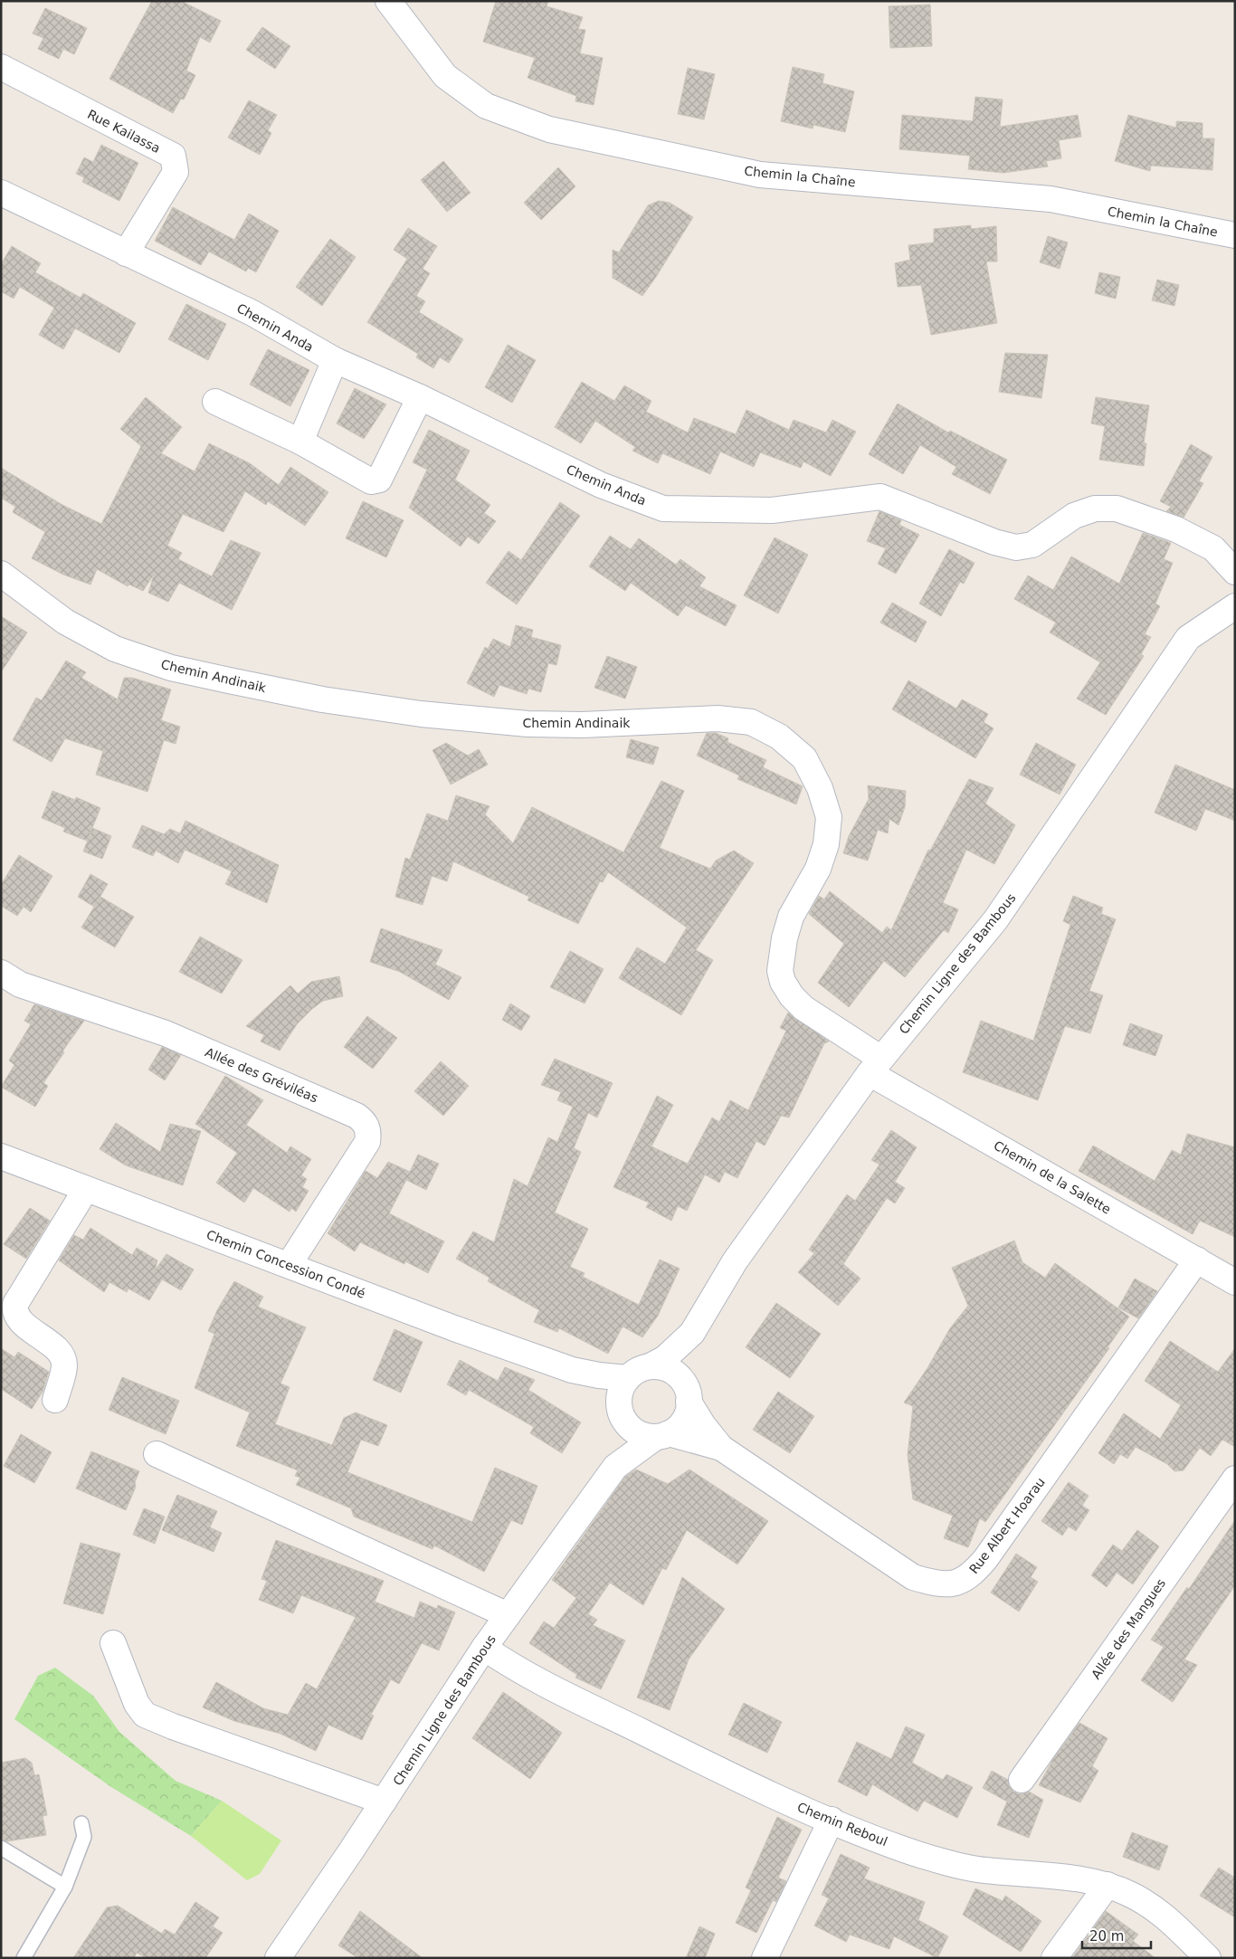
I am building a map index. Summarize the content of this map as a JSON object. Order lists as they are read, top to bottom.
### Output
{
  "streets": {
    "street": [
      "Rue Kailassa",
      "Chemin la Chaîne",
      "Chemin Anda",
      "Chemin Andinaik",
      "Chemin Ligne des Bambous",
      "Allée des Gréviléas",
      "Chemin de la Salette",
      "Chemin Concession Condé",
      "Rue Albert Hoarau",
      "Allée des Mangues",
      "Chemin Reboul"
    ]
  },
  "crossings": [
    ["Rue Kailassa", "Chemin Anda"],
    ["Chemin Andinaik", "Chemin Ligne des Bambous"],
    ["Chemin Andinaik", "Chemin de la Salette"],
    ["Chemin Ligne des Bambous", "Chemin de la Salette"],
    ["Chemin Ligne des Bambous", "Chemin Concession Condé"],
    ["Chemin Ligne des Bambous", "Rue Albert Hoarau"],
    ["Chemin Ligne des Bambous", "Chemin Reboul"],
    ["Allée des Gréviléas", "Chemin Concession Condé"],
    ["Chemin de la Salette", "Rue Albert Hoarau"],
    ["Chemin Concession Condé", "Rue Albert Hoarau"]
  ],
  "scale_bar": "20 m"
}
